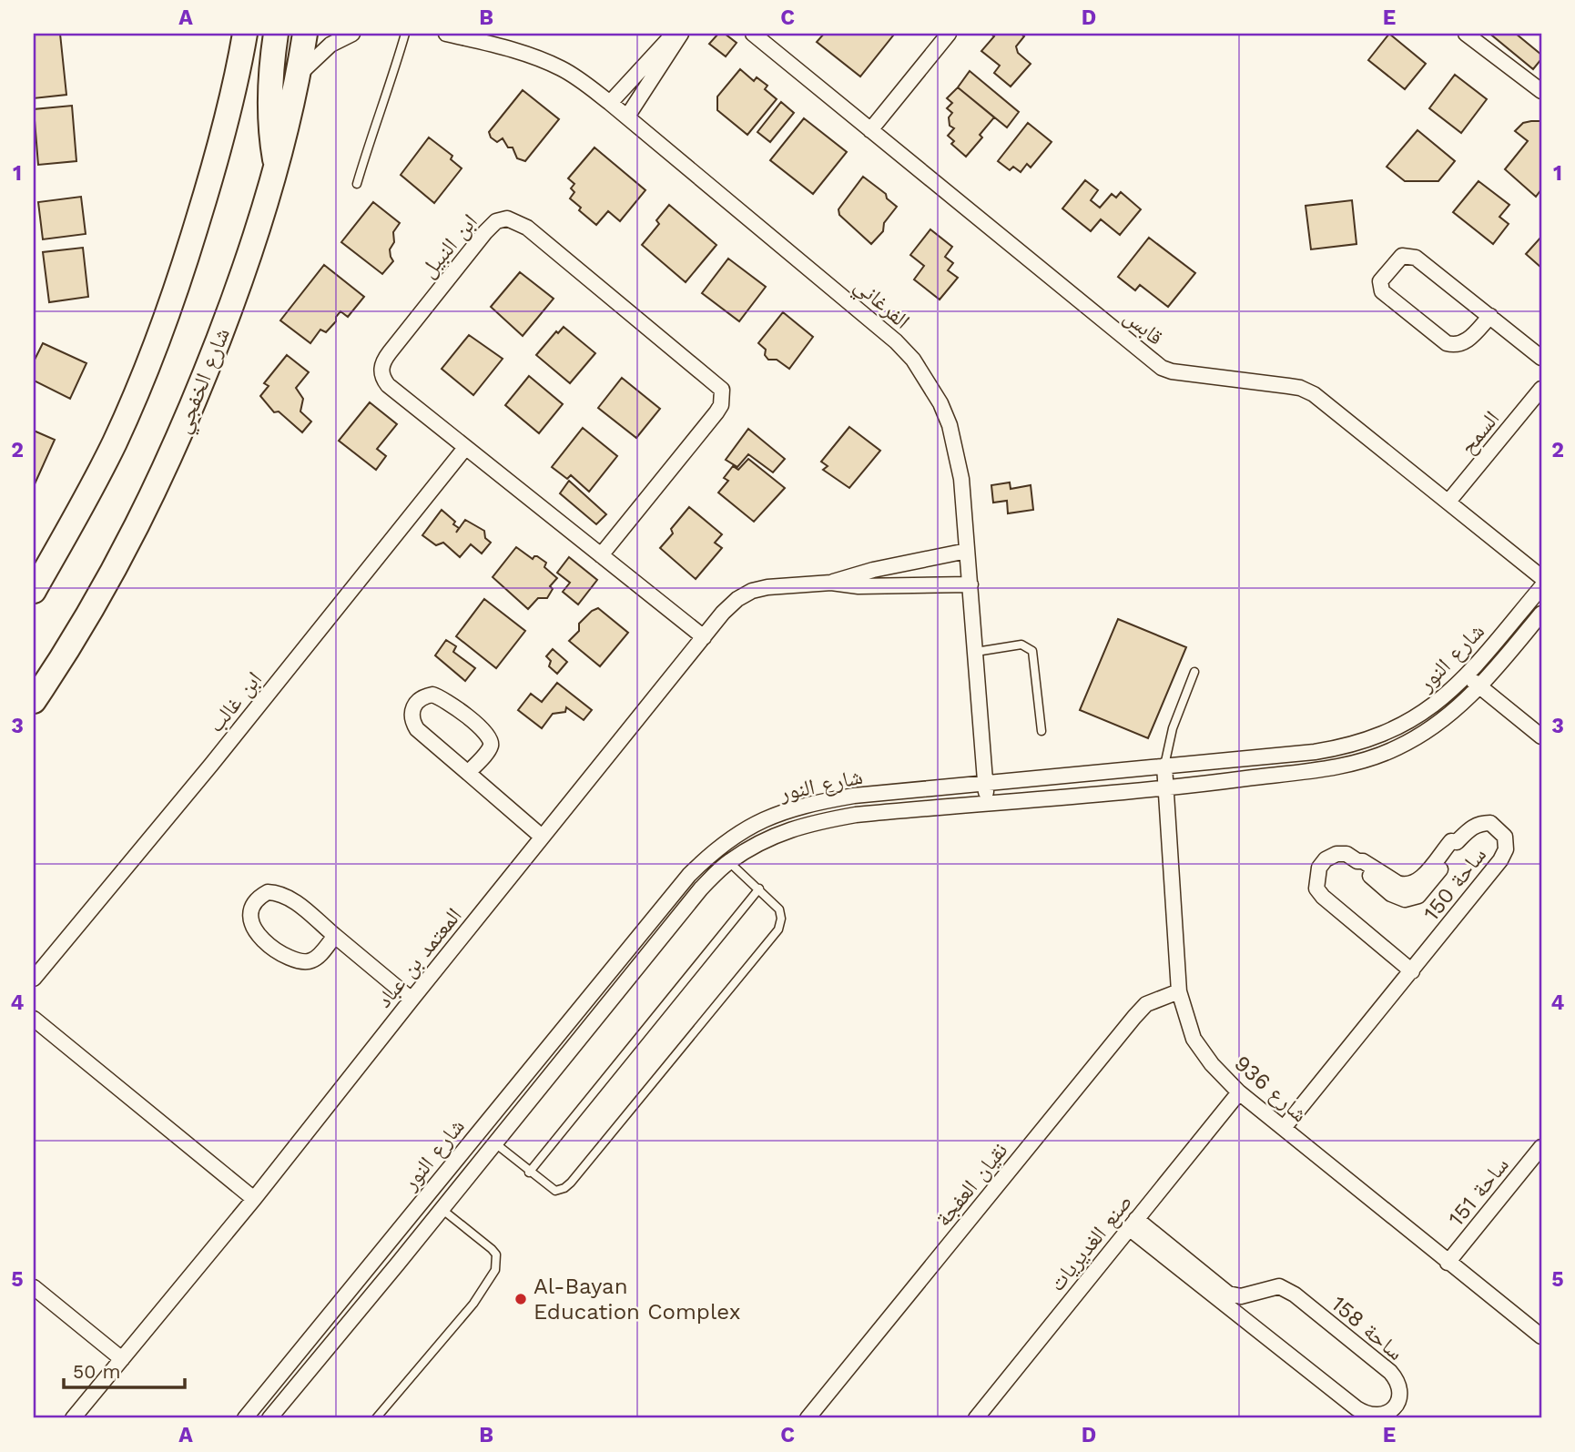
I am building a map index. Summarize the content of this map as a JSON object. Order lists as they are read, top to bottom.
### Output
{
  "streets": {
    "highway": ["شارع الخفجي"],
    "street": [
      "ابن النبيل",
      "الفرغاني",
      "قابس",
      "السمح",
      "شارع النور",
      "ابن غالب",
      "ساحة 150",
      "المعتمد بن عباد",
      "شارع 936",
      "نقيان العفجة",
      "ساحة 151",
      "صنع الغديريات",
      "ساحة 158"
    ]
  },
  "crossings": [
    ["ابن النبيل", "ابن غالب"],
    ["ابن النبيل", "المعتمد بن عباد"],
    ["الفرغاني", "شارع النور"],
    ["الفرغاني", "المعتمد بن عباد"],
    ["قابس", "السمح"],
    ["شارع النور", "شارع 936"],
    ["ساحة 150", "شارع 936"],
    ["شارع 936", "نقيان العفجة"],
    ["شارع 936", "ساحة 151"],
    ["شارع 936", "صنع الغديريات"],
    ["صنع الغديريات", "ساحة 158"]
  ],
  "places": ["Al-Bayan Education Complex"],
  "scale_bar": "50 m",
  "grid": {
    "columns": [
      "A",
      "B",
      "C",
      "D",
      "E"
    ],
    "rows": [
      "1",
      "2",
      "3",
      "4",
      "5"
    ]
  }
}
